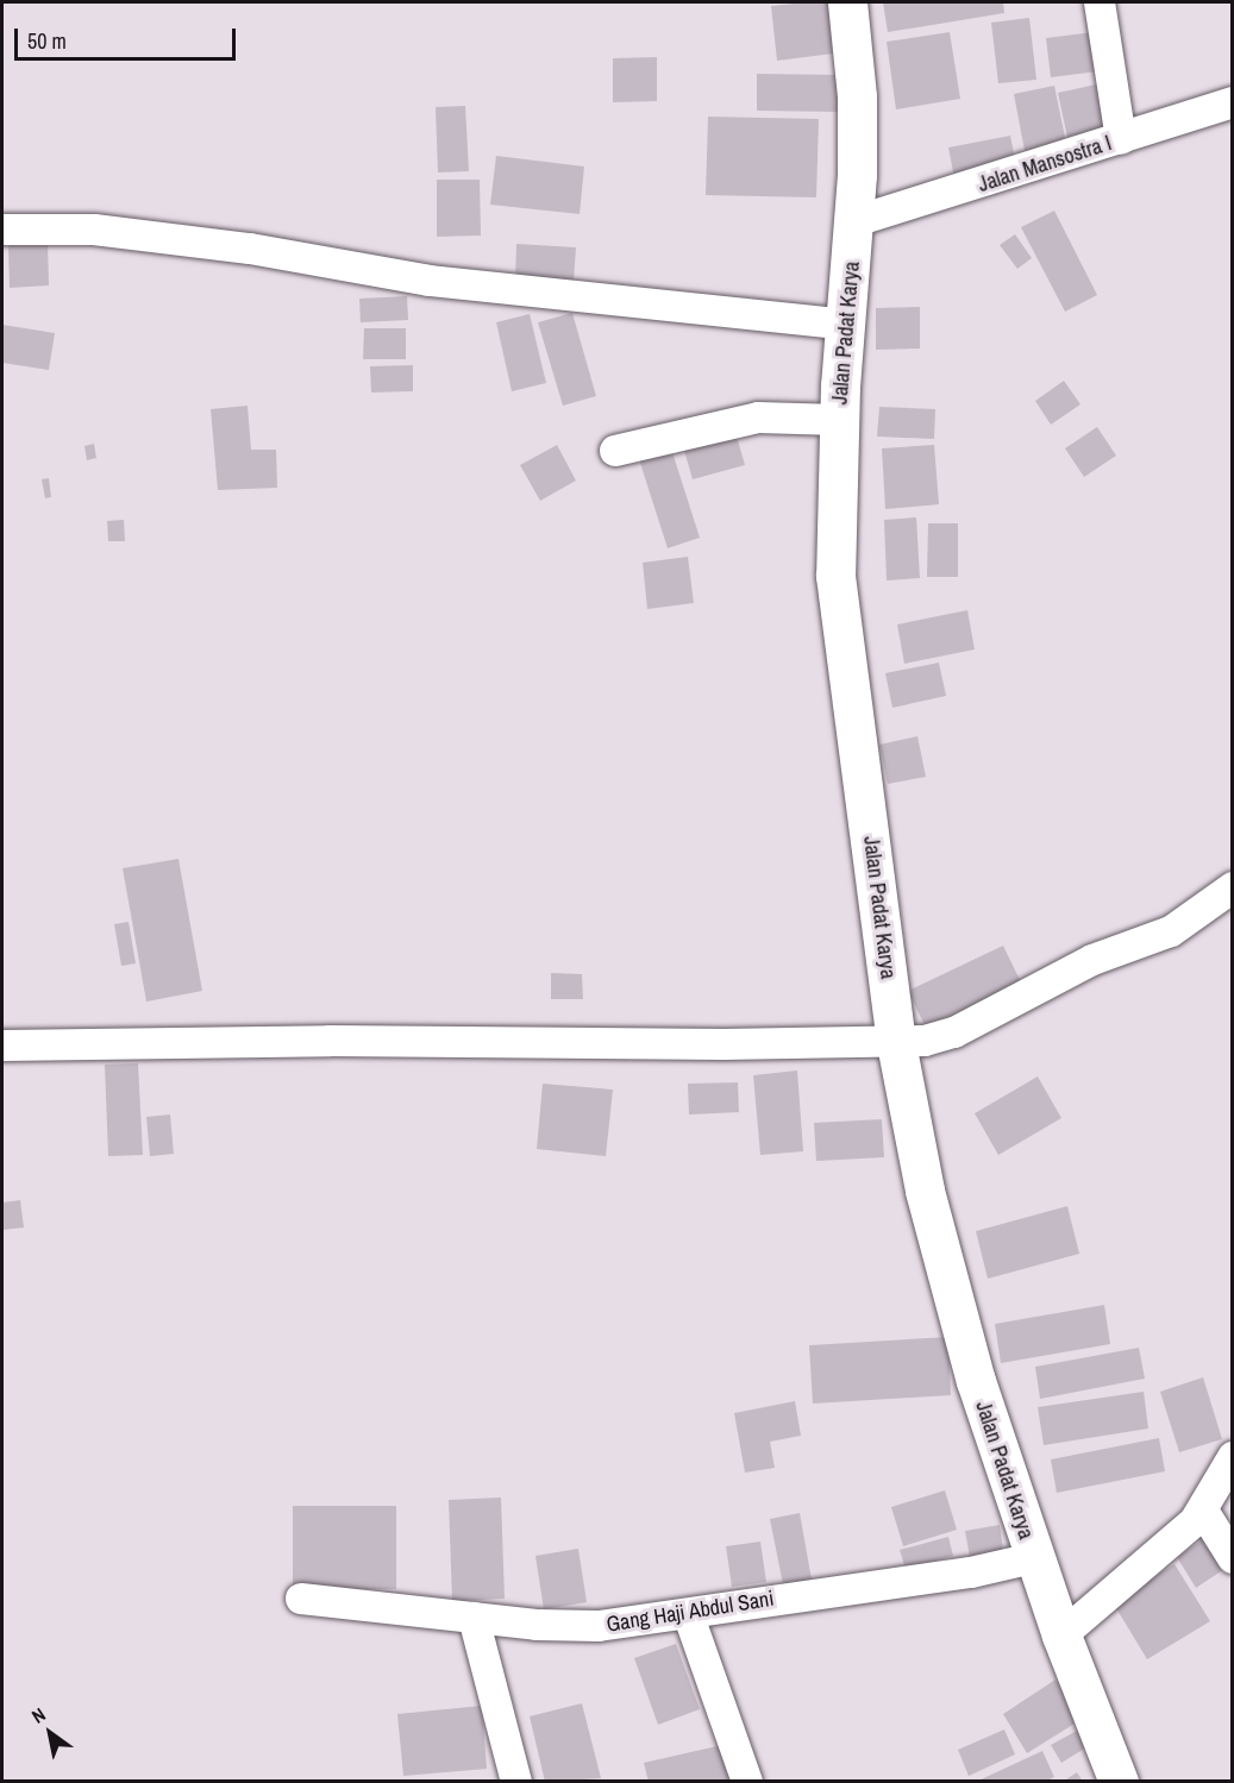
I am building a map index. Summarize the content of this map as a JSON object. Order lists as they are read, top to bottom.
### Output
{
  "streets": {
    "main road": ["Jalan Padat Karya"],
    "street": ["Jalan Mansostra I", "Gang Haji Abdul Sani"]
  },
  "crossings": [
    ["Jalan Mansostra I", "Jalan Padat Karya"],
    ["Jalan Padat Karya", "Gang Haji Abdul Sani"]
  ],
  "scale_bar": "50 m",
  "north": "top left"
}
